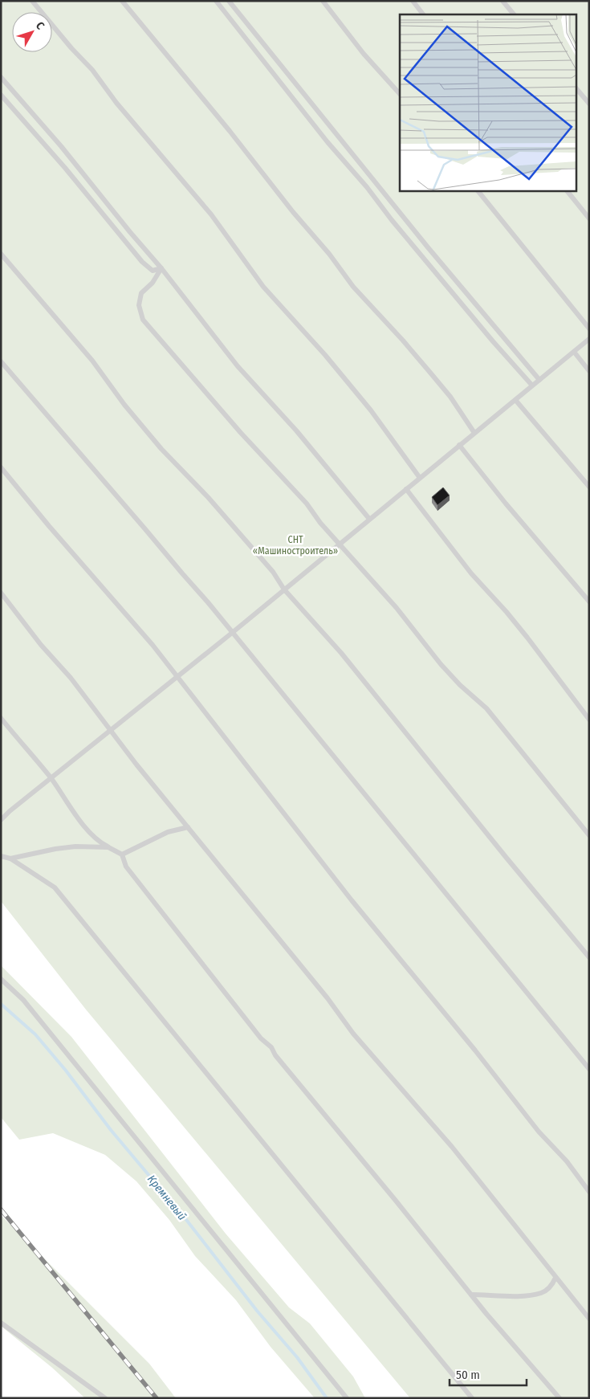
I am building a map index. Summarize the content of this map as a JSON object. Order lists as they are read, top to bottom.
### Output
{
  "water": ["Кремневый"],
  "parks": ["СНТ «Машиностроитель»"],
  "scale_bar": "50 m",
  "north": "top right"
}
